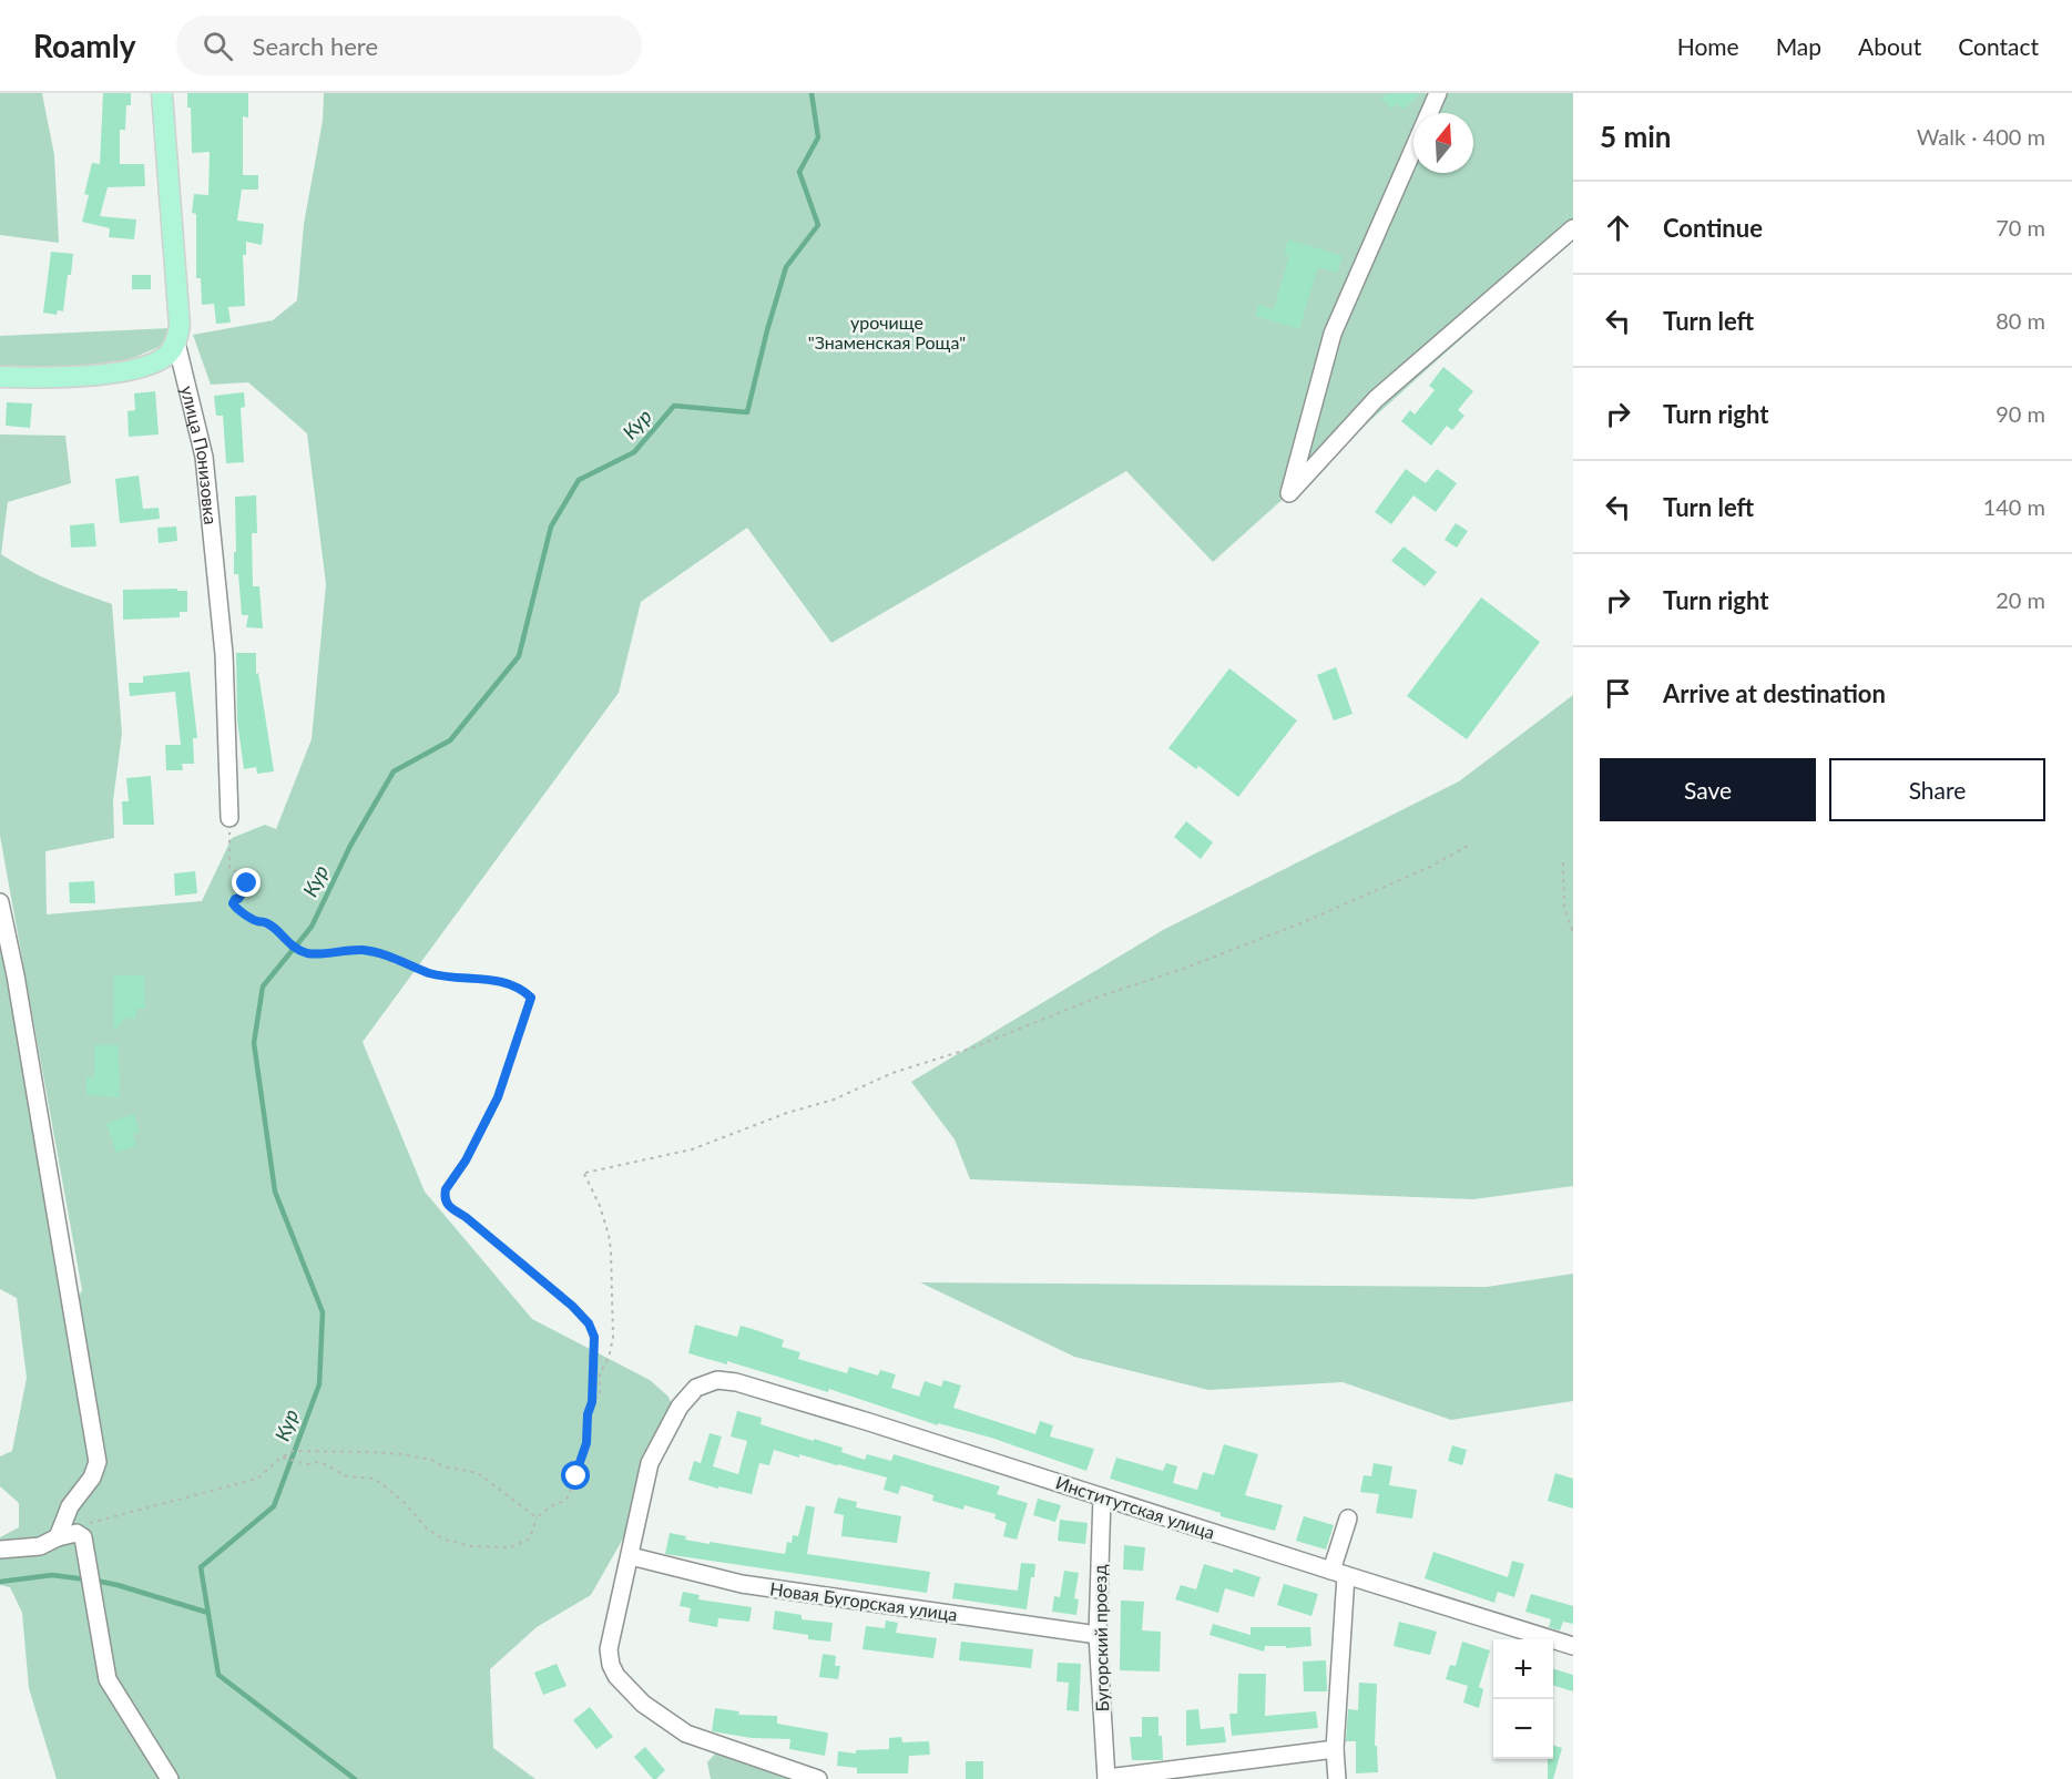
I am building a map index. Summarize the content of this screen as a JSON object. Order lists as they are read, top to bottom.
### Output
{
  "streets": {
    "main road": ["улица Понизовка"],
    "street": ["Институтская улица", "Новая Бугорская улица", "Бугорский проезд"]
  },
  "crossings": [
    ["Институтская улица", "Новая Бугорская улица"],
    ["Институтская улица", "Бугорский проезд"],
    ["Новая Бугорская улица", "Бугорский проезд"]
  ],
  "water": ["Кур"],
  "parks": ["урочище \"Знаменская Роща\""],
  "north": "top",
  "page": {
    "header": "Roamly",
    "search": "Search here",
    "nav": [
      "Home",
      "Map",
      "About",
      "Contact"
    ],
    "heading": ["5 min", "Walk · 400 m"],
    "list": [
      ["Continue", "70 m"],
      ["Turn left", "80 m"],
      ["Turn right", "90 m"],
      ["Turn left", "140 m"],
      ["Turn right", "20 m"],
      "Arrive at destination"
    ],
    "buttons": ["Save", "Share"],
    "map_buttons": ["+", "−"]
  }
}
